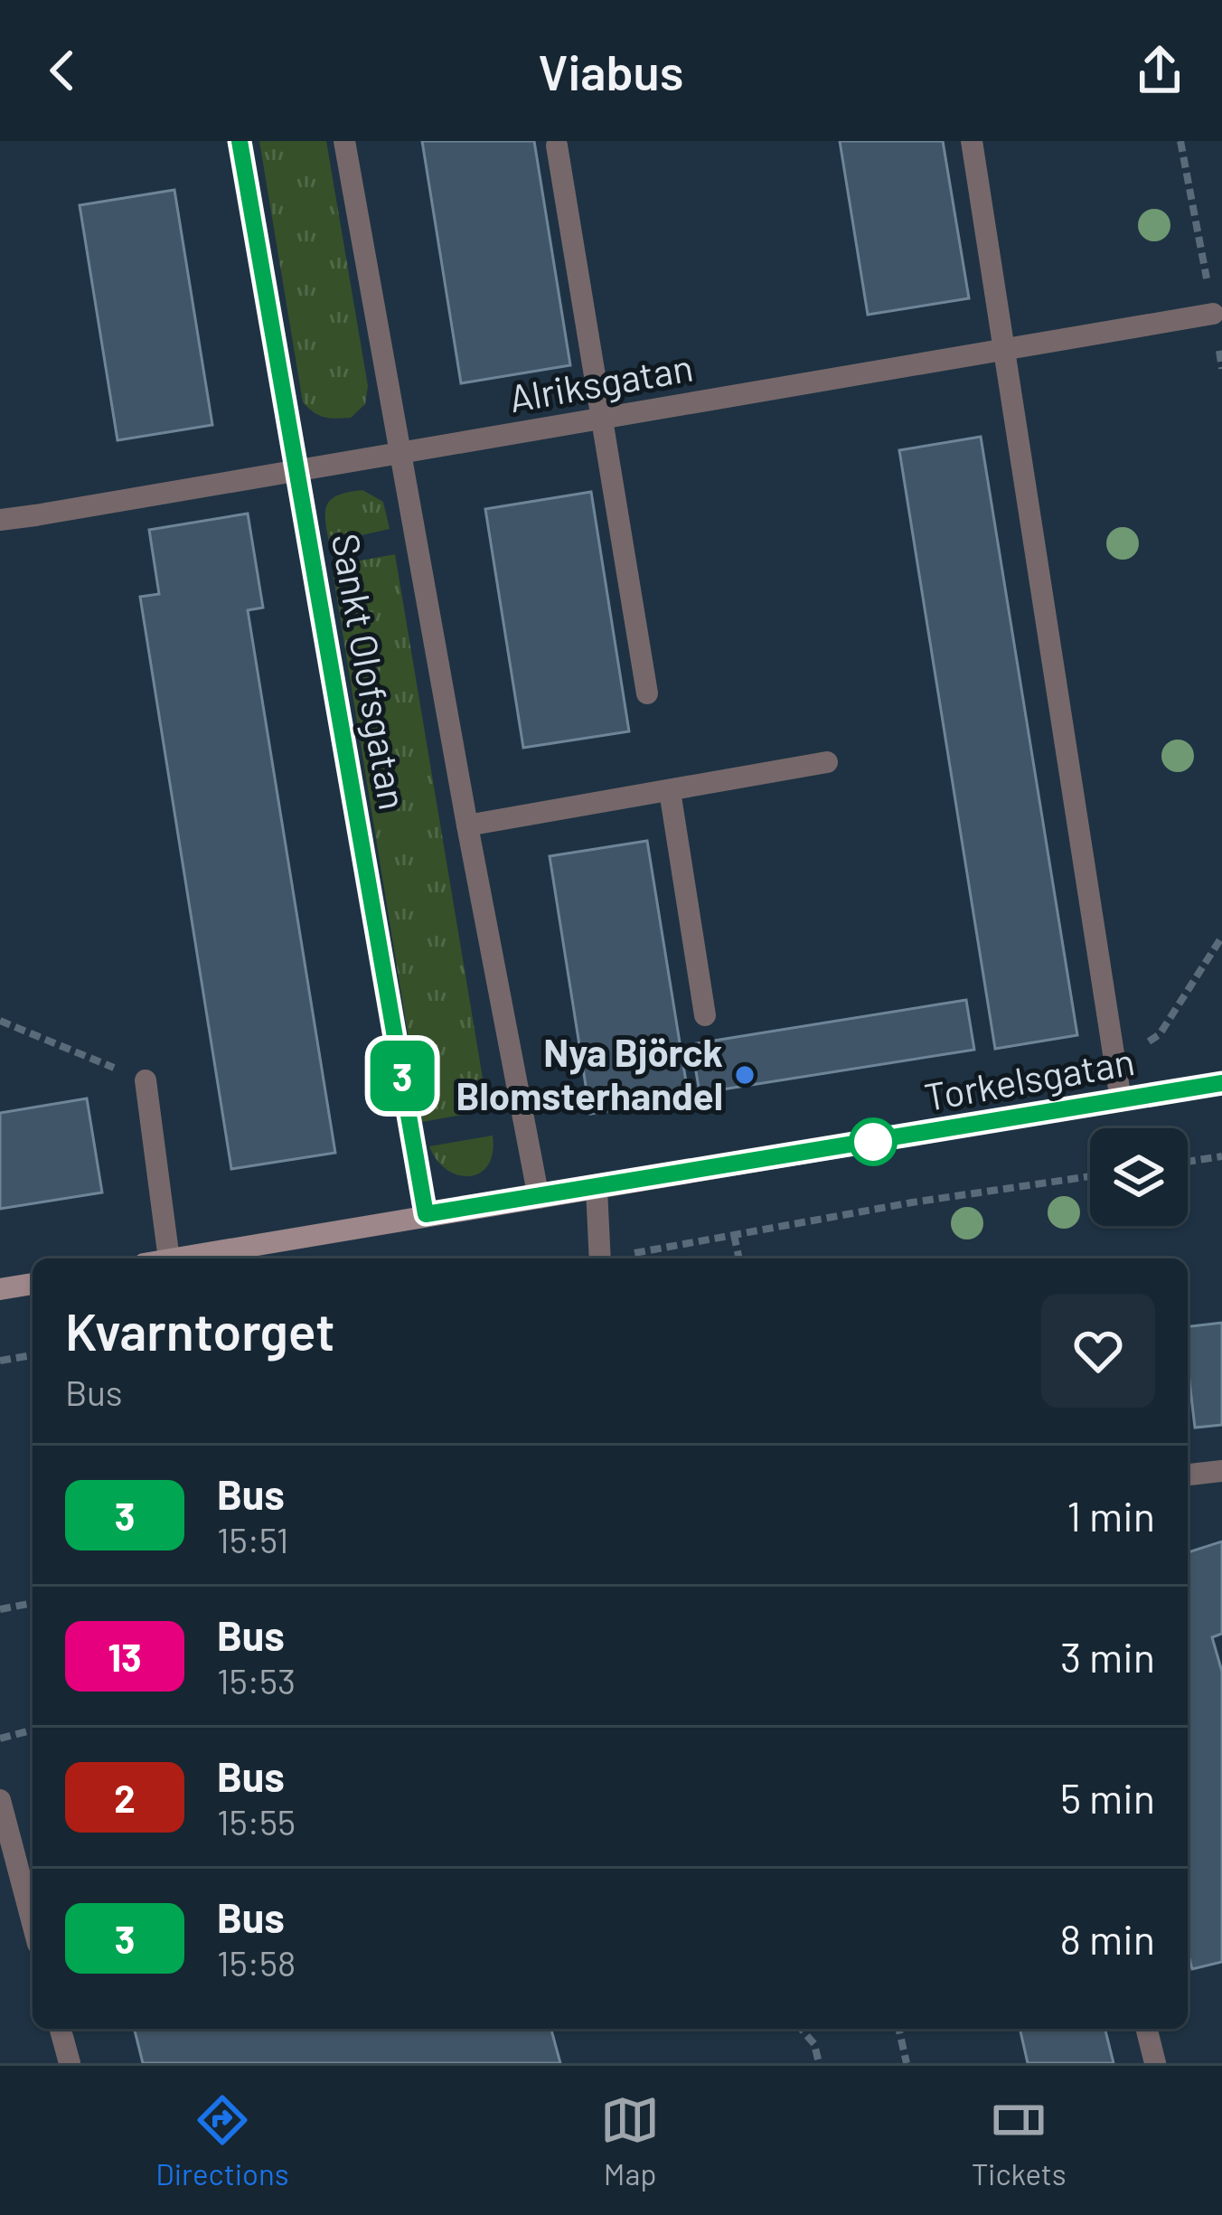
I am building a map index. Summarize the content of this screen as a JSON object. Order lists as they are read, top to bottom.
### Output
{
  "streets": {
    "street": ["Alriksgatan", "Sankt Olofsgatan", "Torkelsgatan"]
  },
  "crossings": [
    ["Alriksgatan", "Sankt Olofsgatan"],
    ["Sankt Olofsgatan", "Torkelsgatan"]
  ],
  "places": ["Nya Björck Blomsterhandel"],
  "lines": ["bus line 3"],
  "page": {
    "header": "Viabus",
    "on_map": "3",
    "heading": ["Kvarntorget", "Bus"],
    "list": [
      {
        "mark": "3",
        "name": "Bus",
        "note": "15:51",
        "value": "1 min"
      },
      {
        "mark": "13",
        "name": "Bus",
        "note": "15:53",
        "value": "3 min"
      },
      {
        "mark": "2",
        "name": "Bus",
        "note": "15:55",
        "value": "5 min"
      },
      {
        "mark": "3",
        "name": "Bus",
        "note": "15:58",
        "value": "8 min"
      }
    ],
    "tabs": ["Directions", "Map", "Tickets"]
  }
}
